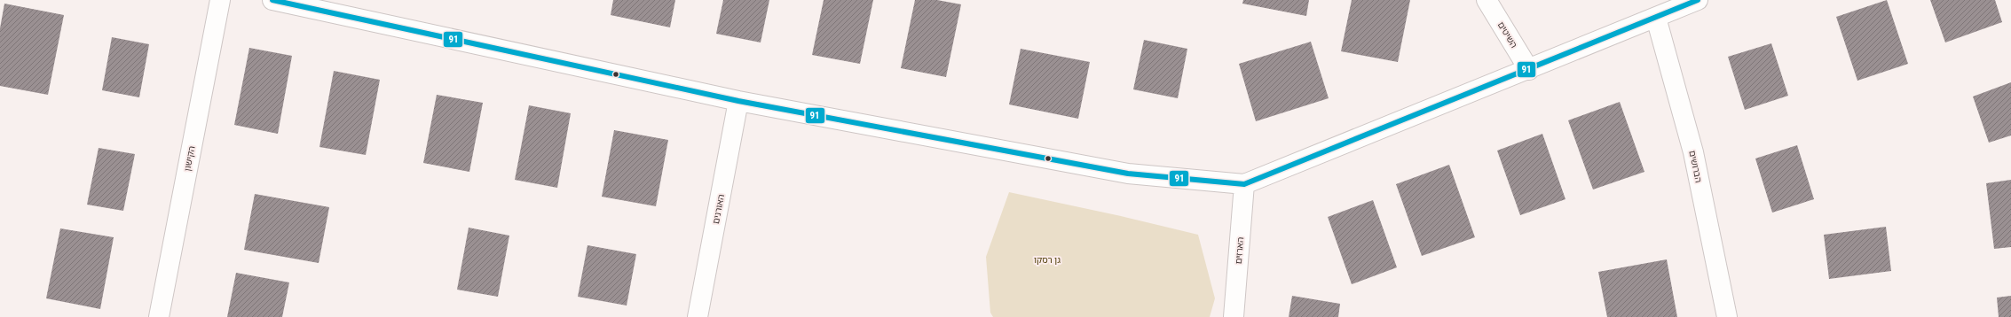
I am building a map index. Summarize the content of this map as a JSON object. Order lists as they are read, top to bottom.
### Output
{
  "streets": {
    "street": [
      "השיטים",
      "הקישון",
      "הברושים",
      "האורנים",
      "הארזים"
    ]
  },
  "parks": ["גן רסקו"],
  "lines": ["transit line 91"]
}
